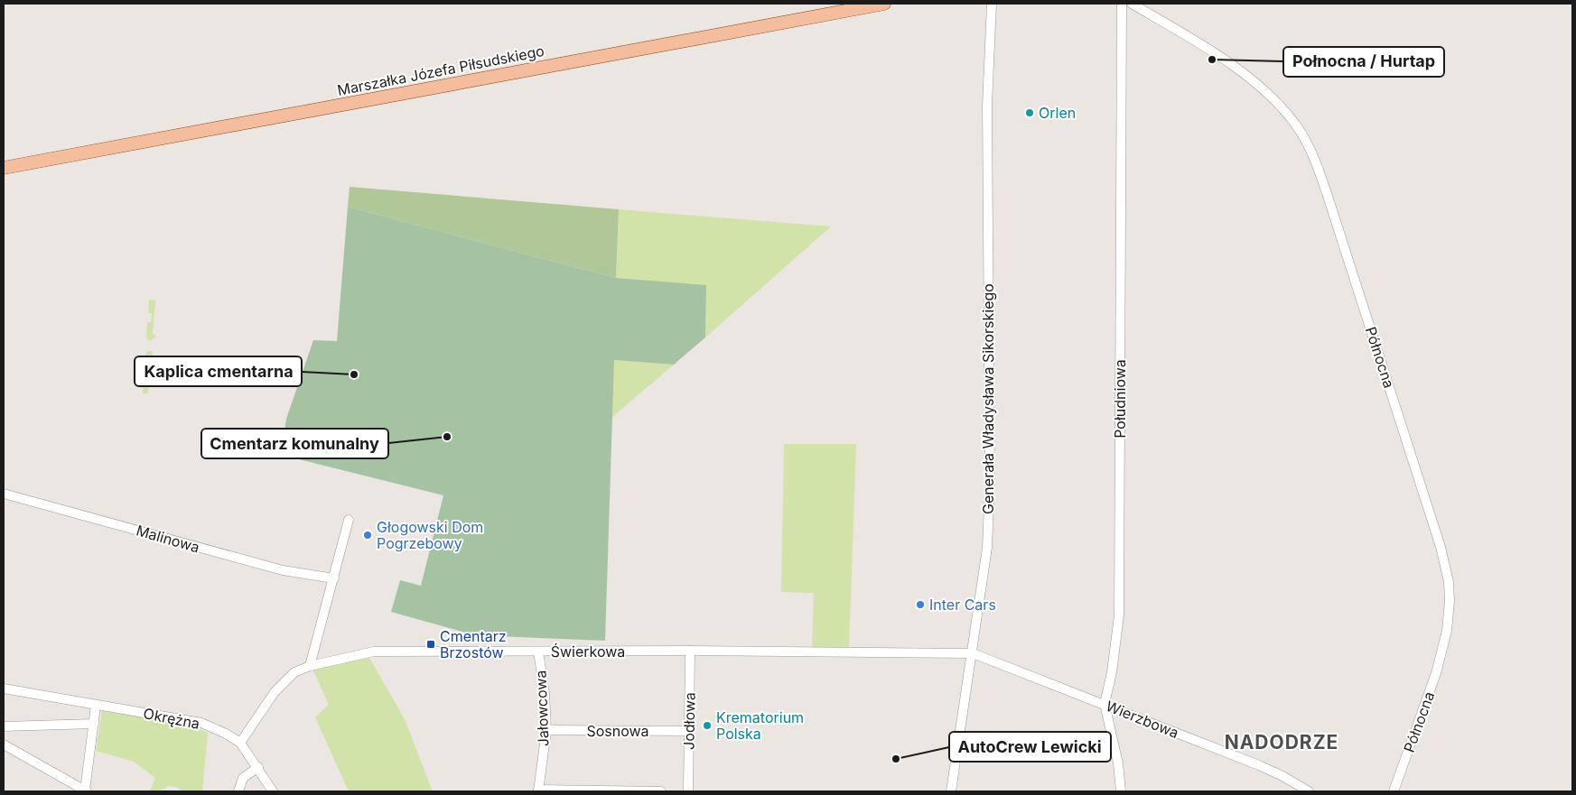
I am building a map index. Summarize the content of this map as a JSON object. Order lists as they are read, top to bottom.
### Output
{
  "streets": {
    "main road": ["Marszałka Józefa Piłsudskiego"],
    "street": [
      "Północna",
      "Generała Władysława Sikorskiego",
      "Południowa",
      "Malinowa",
      "Świerkowa",
      "Jałowcowa",
      "Okrężna",
      "Wierzbowa",
      "Jodłowa",
      "Sosnowa"
    ]
  },
  "crossings": [
    ["Generała Władysława Sikorskiego", "Świerkowa"],
    ["Generała Władysława Sikorskiego", "Wierzbowa"],
    ["Południowa", "Wierzbowa"],
    ["Świerkowa", "Jałowcowa"],
    ["Świerkowa", "Okrężna"],
    ["Świerkowa", "Wierzbowa"],
    ["Świerkowa", "Jodłowa"],
    ["Jałowcowa", "Sosnowa"],
    ["Jodłowa", "Sosnowa"]
  ],
  "districts": ["NADODRZE"],
  "places": {
    "other": [
      "Połnocna / Hurtap",
      "Orlen",
      "Kaplica cmentarna",
      "Cmentarz komunalny",
      "Głogowski Dom Pogrzebowy",
      "Inter Cars",
      "Krematorium Polska",
      "AutoCrew Lewicki"
    ],
    "transit": ["Cmentarz Brzostów"]
  }
}
